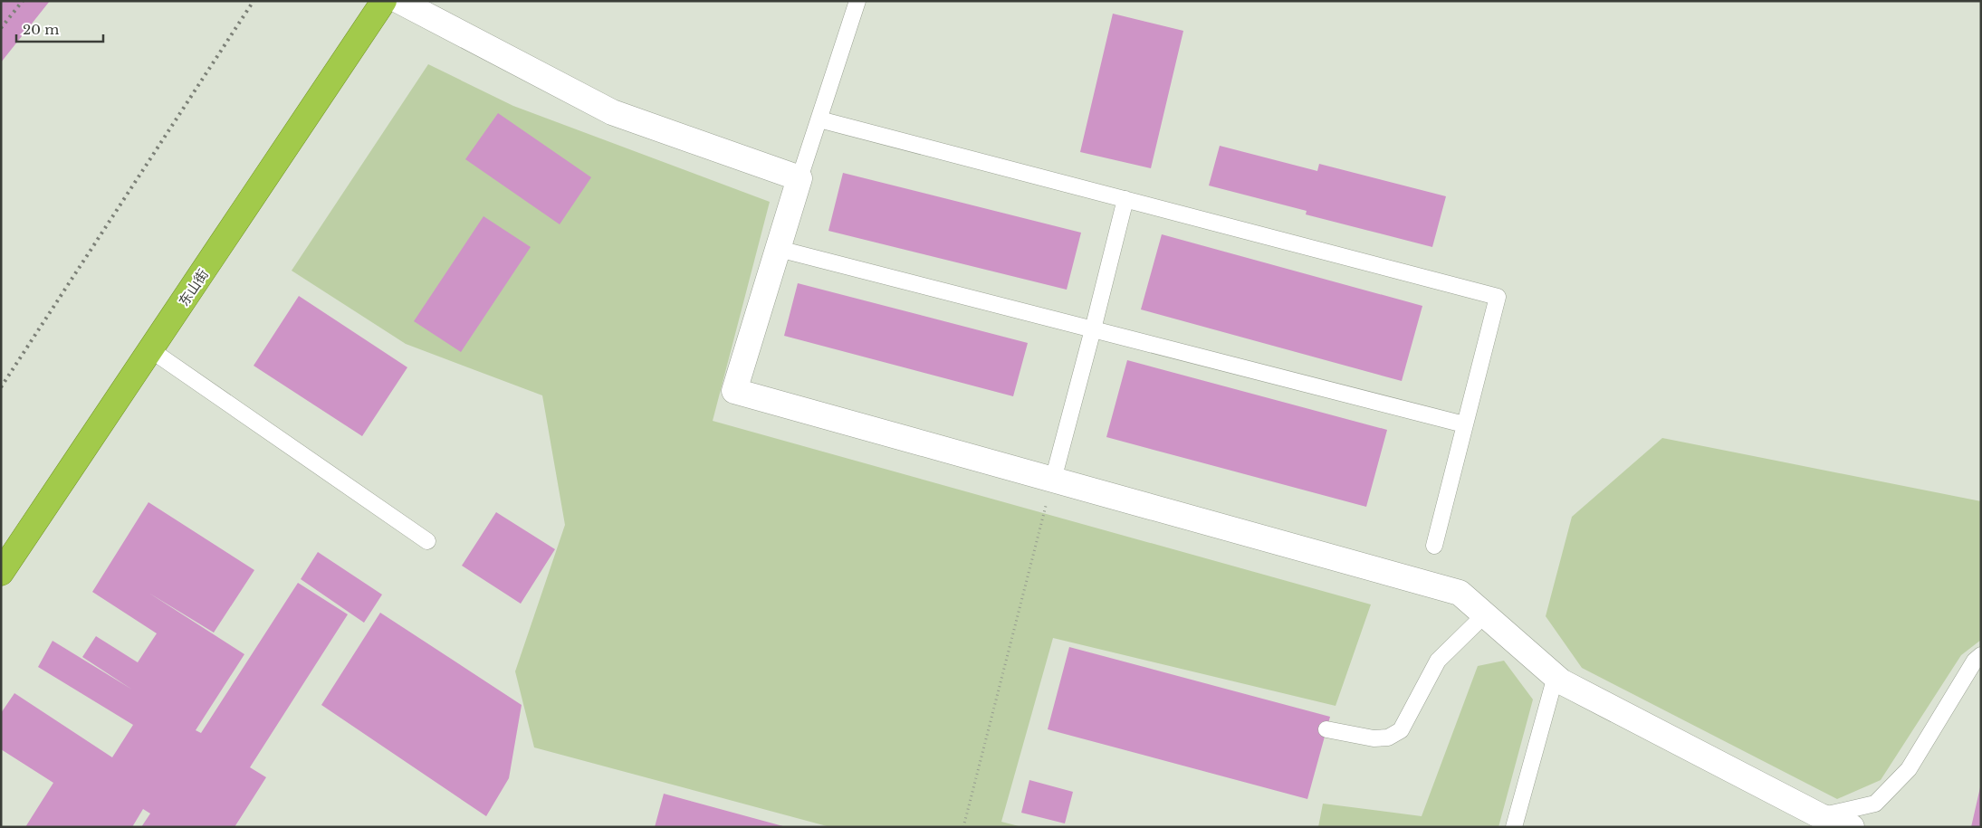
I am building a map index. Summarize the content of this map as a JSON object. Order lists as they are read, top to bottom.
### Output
{
  "streets": {
    "highway": ["东山街"]
  },
  "scale_bar": "20 m"
}
